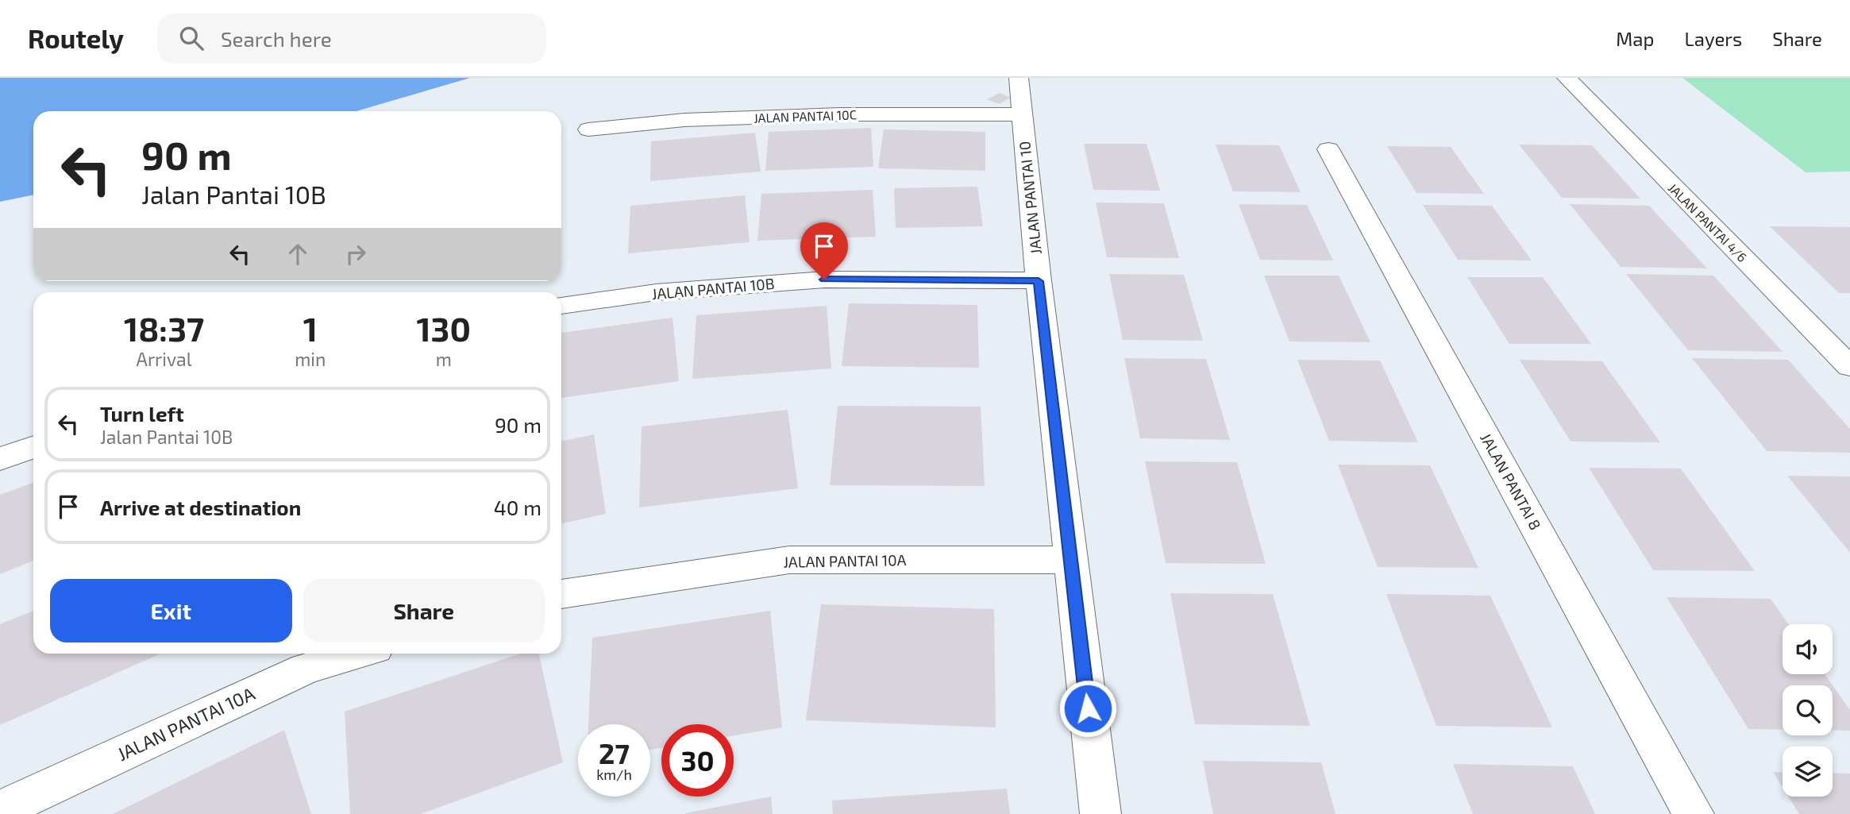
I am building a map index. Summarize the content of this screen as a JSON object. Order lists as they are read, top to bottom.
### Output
{
  "streets": {
    "street": [
      "JALAN PANTAI 10C",
      "JALAN PANTAI 10",
      "JALAN PANTAI 4/6",
      "JALAN PANTAI 10B",
      "JALAN PANTAI 8",
      "JALAN PANTAI 10A"
    ]
  },
  "crossings": [
    ["JALAN PANTAI 10C", "JALAN PANTAI 10"],
    ["JALAN PANTAI 10", "JALAN PANTAI 10B"],
    ["JALAN PANTAI 10", "JALAN PANTAI 10A"]
  ],
  "page": {
    "header": "Routely",
    "search": "Search here",
    "nav": ["Map", "Layers", "Share"],
    "turn": ["90 m", "Jalan Pantai 10B"],
    "eta": [
      "18:37",
      "Arrival",
      "1",
      "min",
      "130",
      "m"
    ],
    "list": [
      {
        "name": "Turn left",
        "note": "Jalan Pantai 10B",
        "value": "90 m"
      },
      {
        "name": "Arrive at destination",
        "value": "40 m"
      }
    ],
    "buttons": ["Exit", "Share"],
    "speed": "27 km/h",
    "limit": "30"
  }
}
